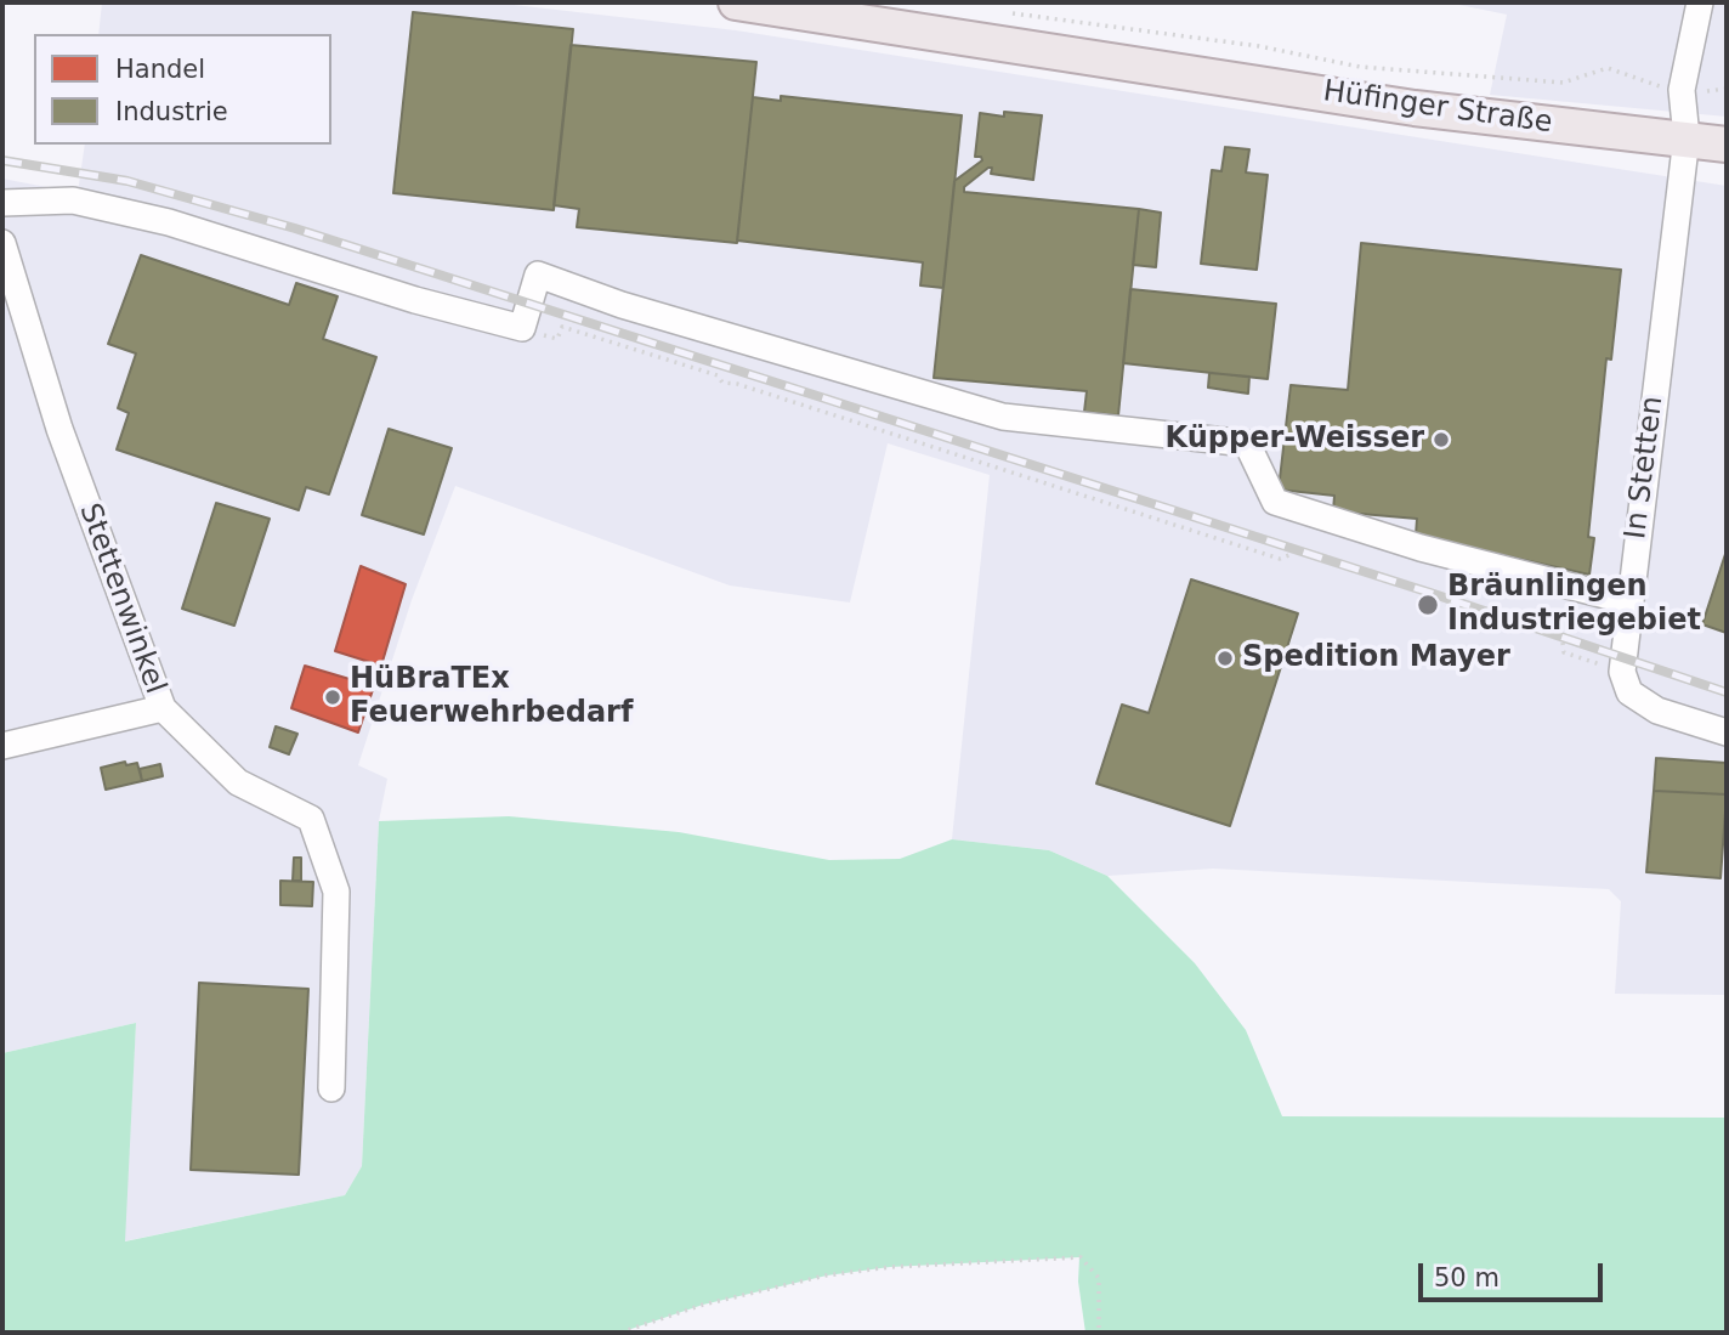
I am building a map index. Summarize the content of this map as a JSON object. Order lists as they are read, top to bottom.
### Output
{
  "streets": {
    "main road": ["Hüfinger Straße"],
    "street": ["In Stetten", "Stettenwinkel"]
  },
  "crossings": [
    ["Hüfinger Straße", "In Stetten"]
  ],
  "places": [
    "Küpper-Weisser",
    "Bräunlingen Industriegebiet",
    "Spedition Mayer",
    "HüBraTEx Feuerwehrbedarf"
  ],
  "legend": ["Handel", "Industrie"],
  "scale_bar": "50 m"
}
